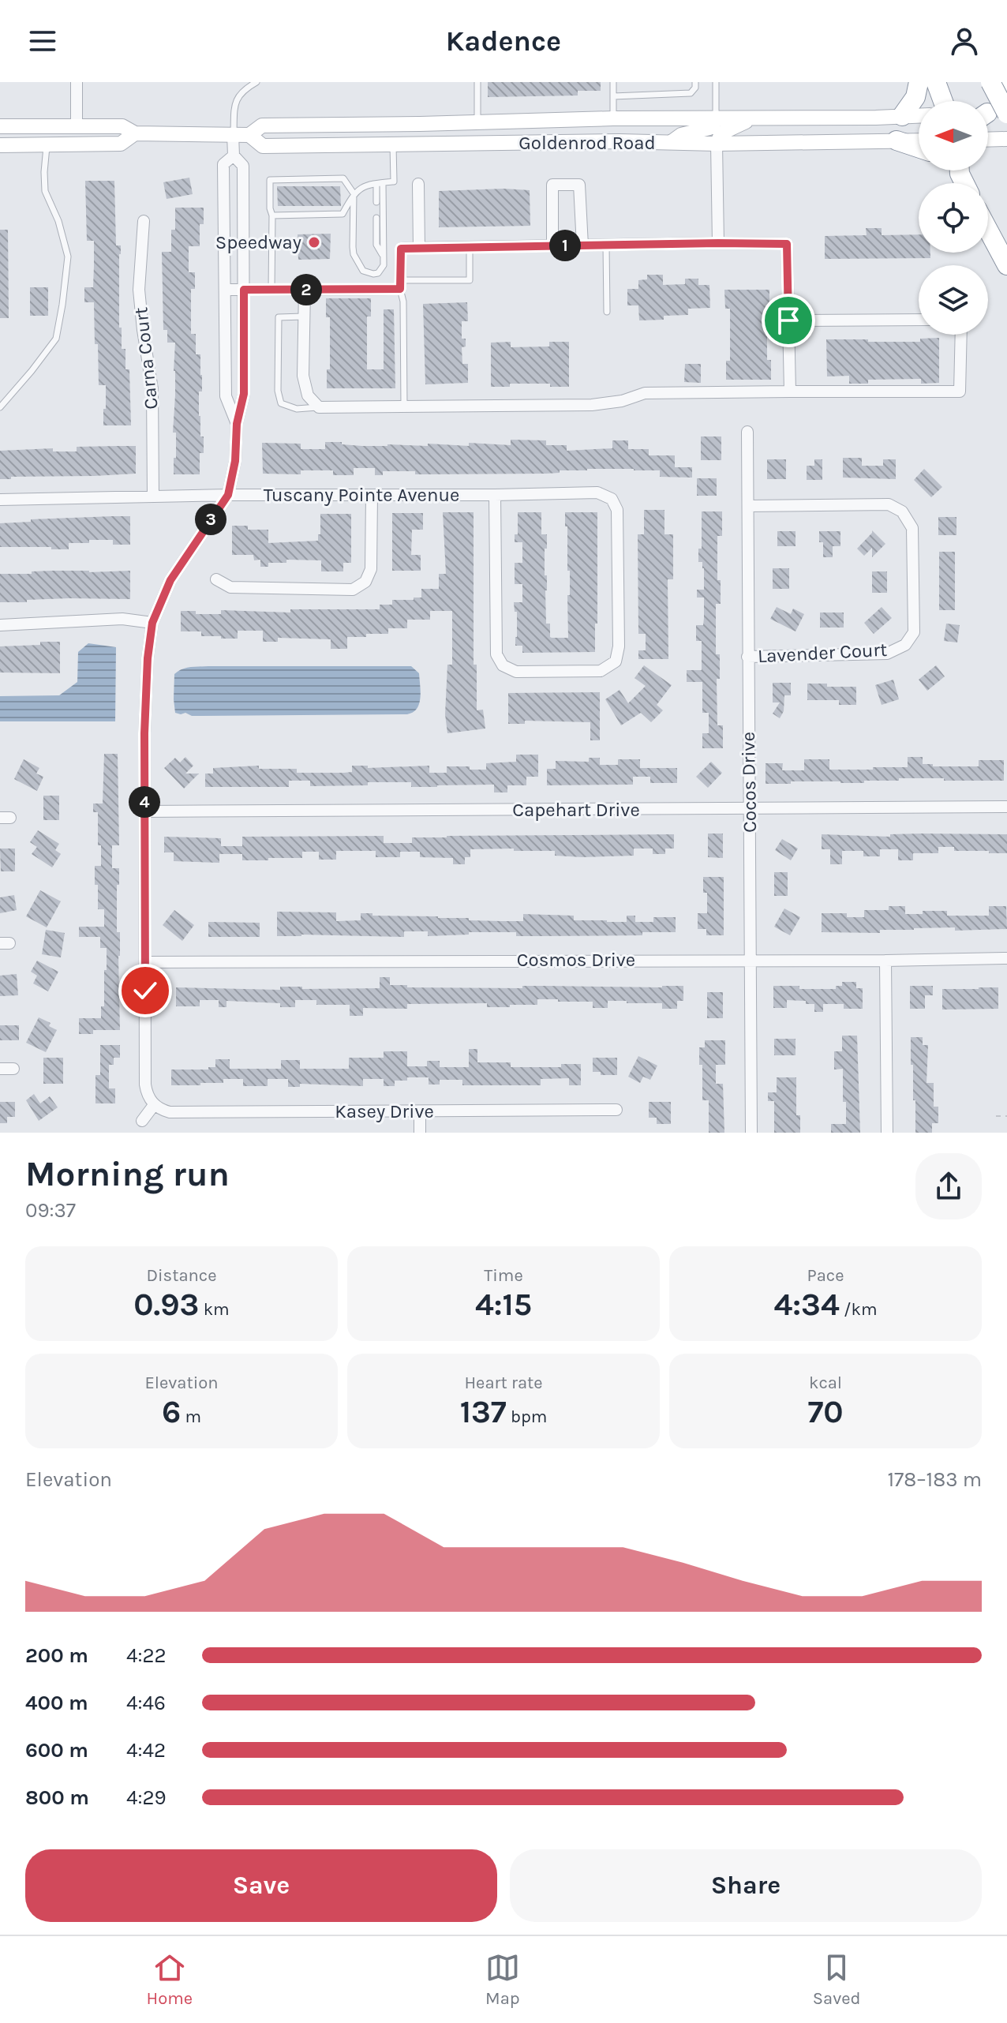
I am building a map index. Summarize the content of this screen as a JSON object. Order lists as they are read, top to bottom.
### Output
{
  "streets": {
    "main road": ["Goldenrod Road"],
    "street": [
      "Carna Court",
      "Tuscany Pointe Avenue",
      "Lavender Court",
      "Cocos Drive",
      "Capehart Drive",
      "Cosmos Drive",
      "Kasey Drive"
    ]
  },
  "crossings": [
    ["Carna Court", "Tuscany Pointe Avenue"],
    ["Lavender Court", "Cocos Drive"],
    ["Cocos Drive", "Capehart Drive"],
    ["Cocos Drive", "Cosmos Drive"]
  ],
  "places": ["Speedway"],
  "north": "left",
  "page": {
    "header": "Kadence",
    "pins": [
      "1",
      "2",
      "3",
      "4"
    ],
    "heading": ["Morning run", "09:37"],
    "stats": [
      ["Distance", "0.93 km"],
      ["Time", "4:15"],
      ["Pace", "4:34 /km"],
      ["Elevation", "6 m"],
      ["Heart rate", "137 bpm"],
      ["kcal", "70"]
    ],
    "chart": ["Elevation", "178–183 m"],
    "list": [
      {
        "name": "200 m",
        "note": "4:22"
      },
      {
        "name": "400 m",
        "note": "4:46"
      },
      {
        "name": "600 m",
        "note": "4:42"
      },
      {
        "name": "800 m",
        "note": "4:29"
      }
    ],
    "buttons": ["Save", "Share"],
    "tabs": ["Home", "Map", "Saved"]
  }
}
